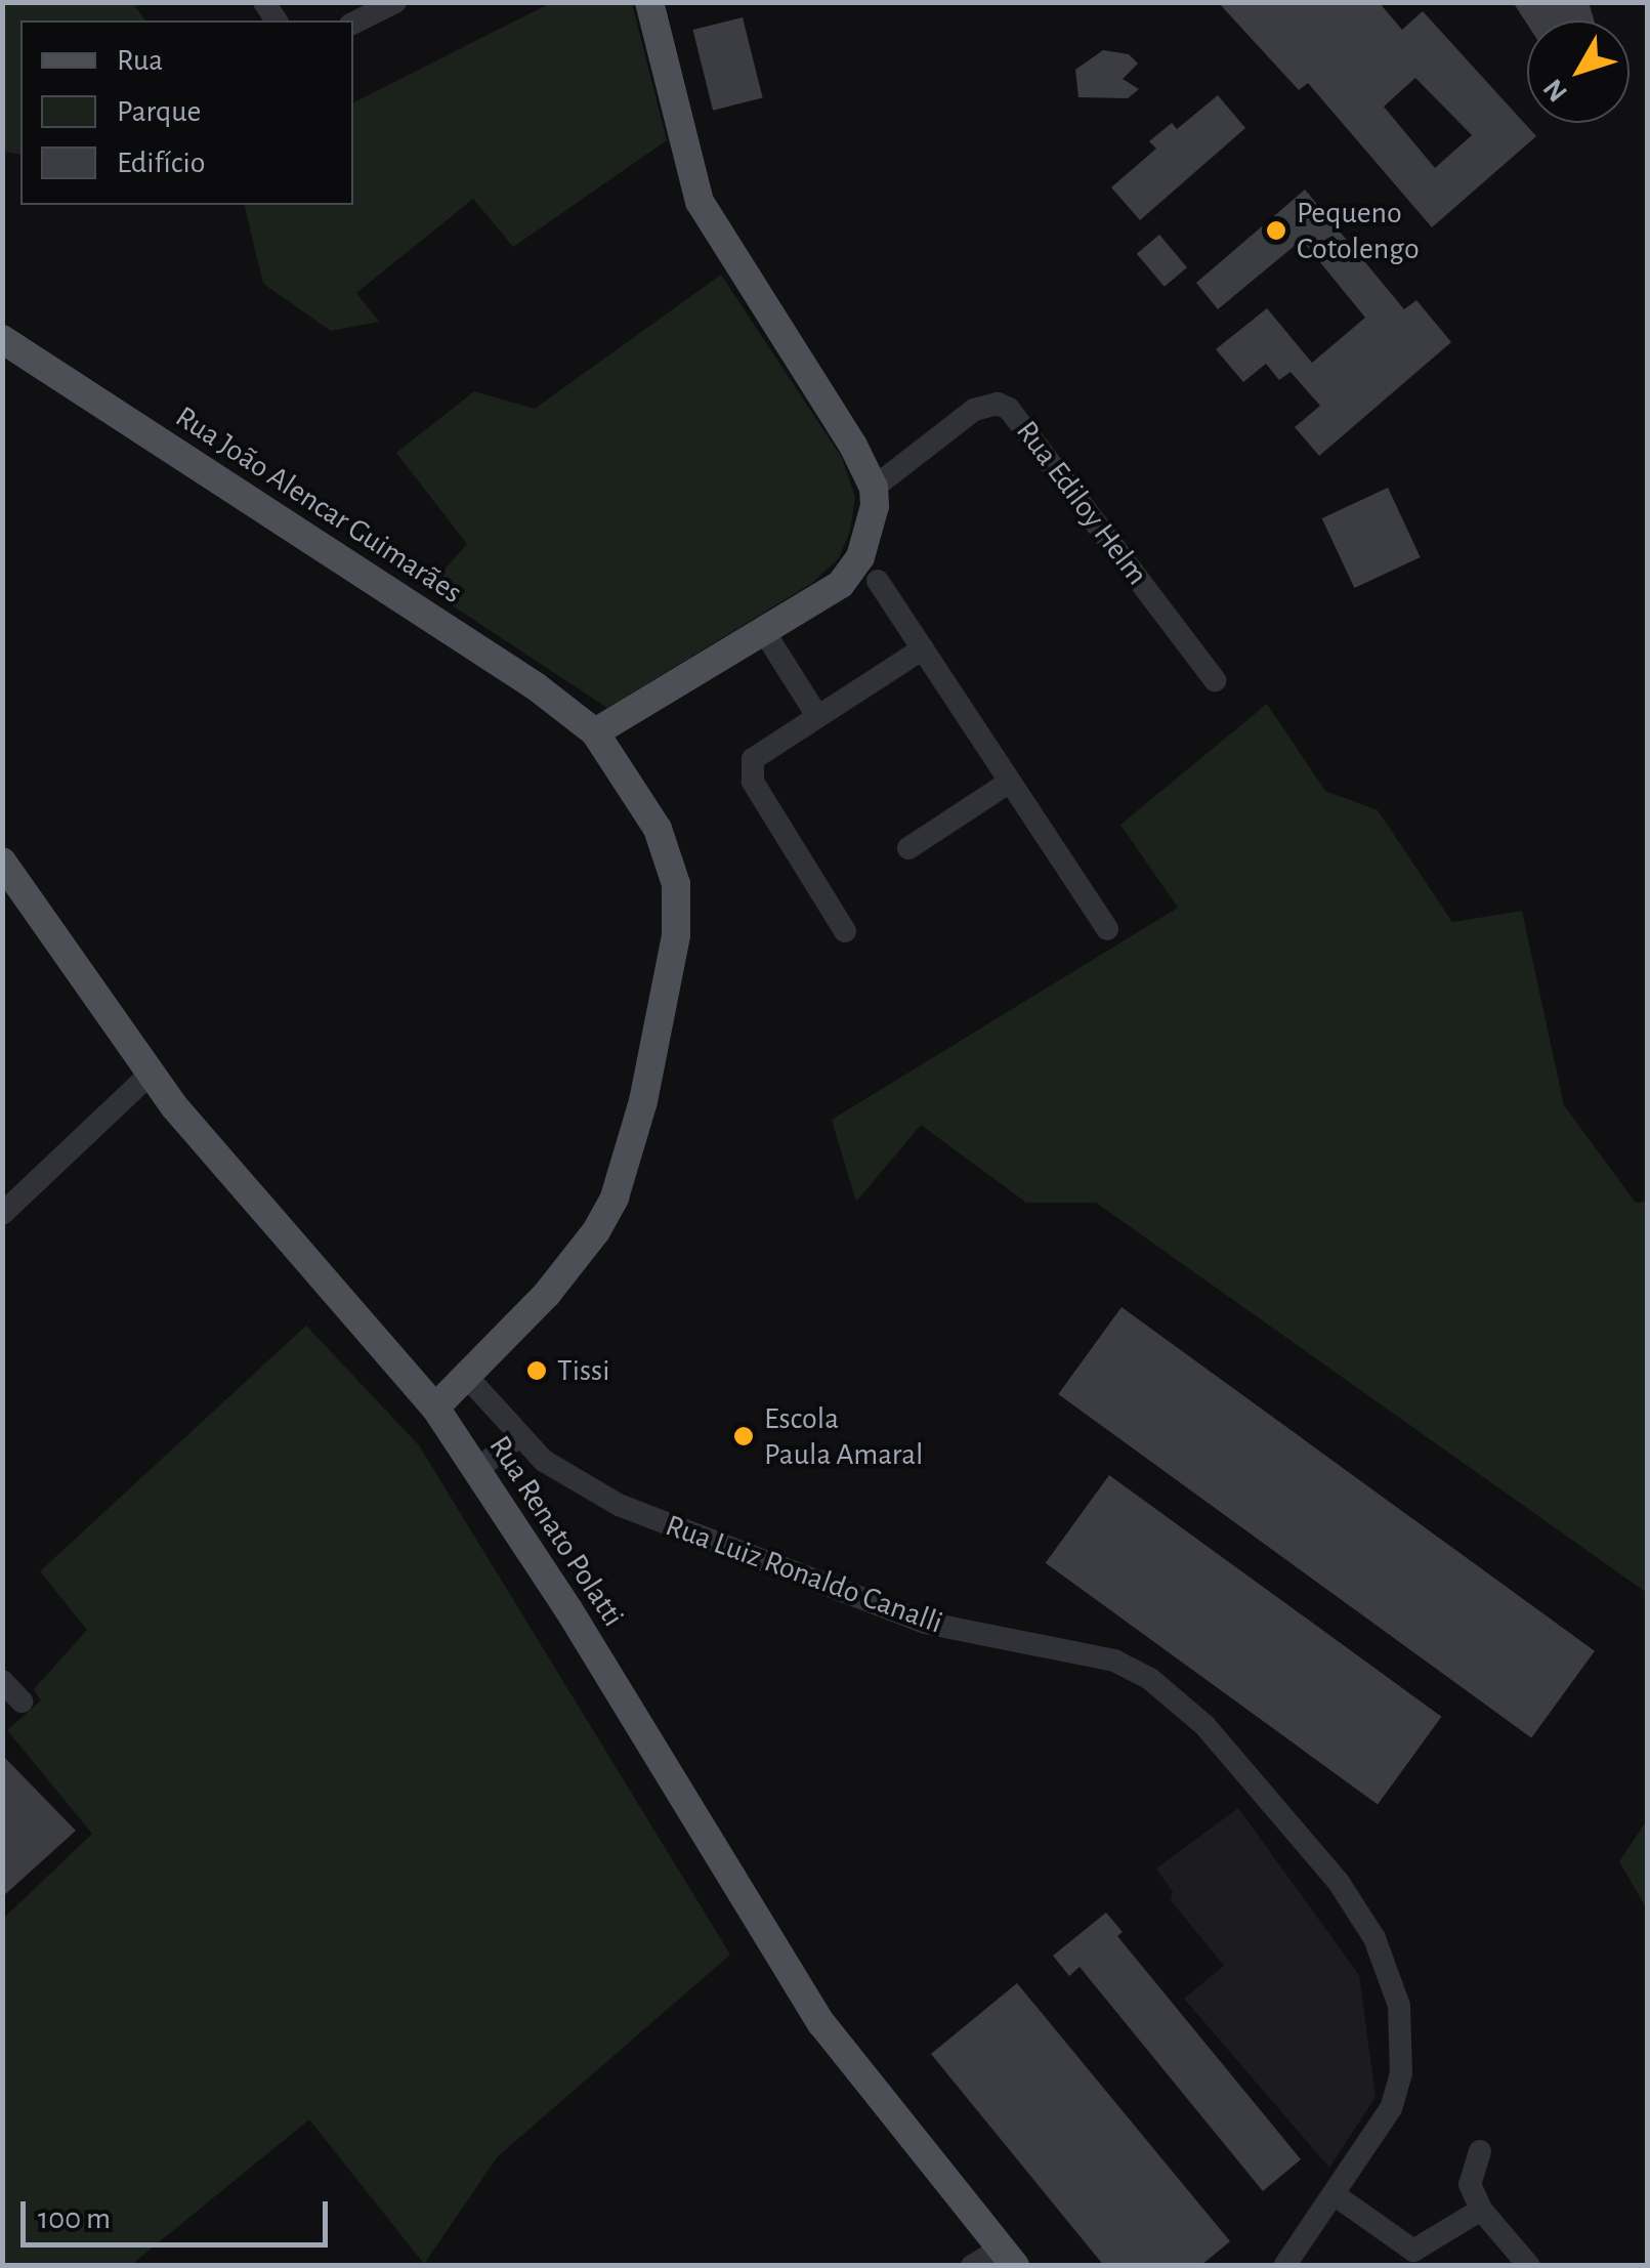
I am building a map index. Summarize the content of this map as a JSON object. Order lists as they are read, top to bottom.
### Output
{
  "streets": {
    "main road": ["Rua João Alencar Guimarães", "Rua Renato Polatti"],
    "street": ["Rua Ediloy Helm", "Rua Luiz Ronaldo Canalli"]
  },
  "places": ["Pequeno Cotolengo", "Tissi", "Escola Paula Amaral"],
  "legend": ["Rua", "Parque", "Edifício"],
  "scale_bar": "100 m",
  "north": "bottom left"
}
